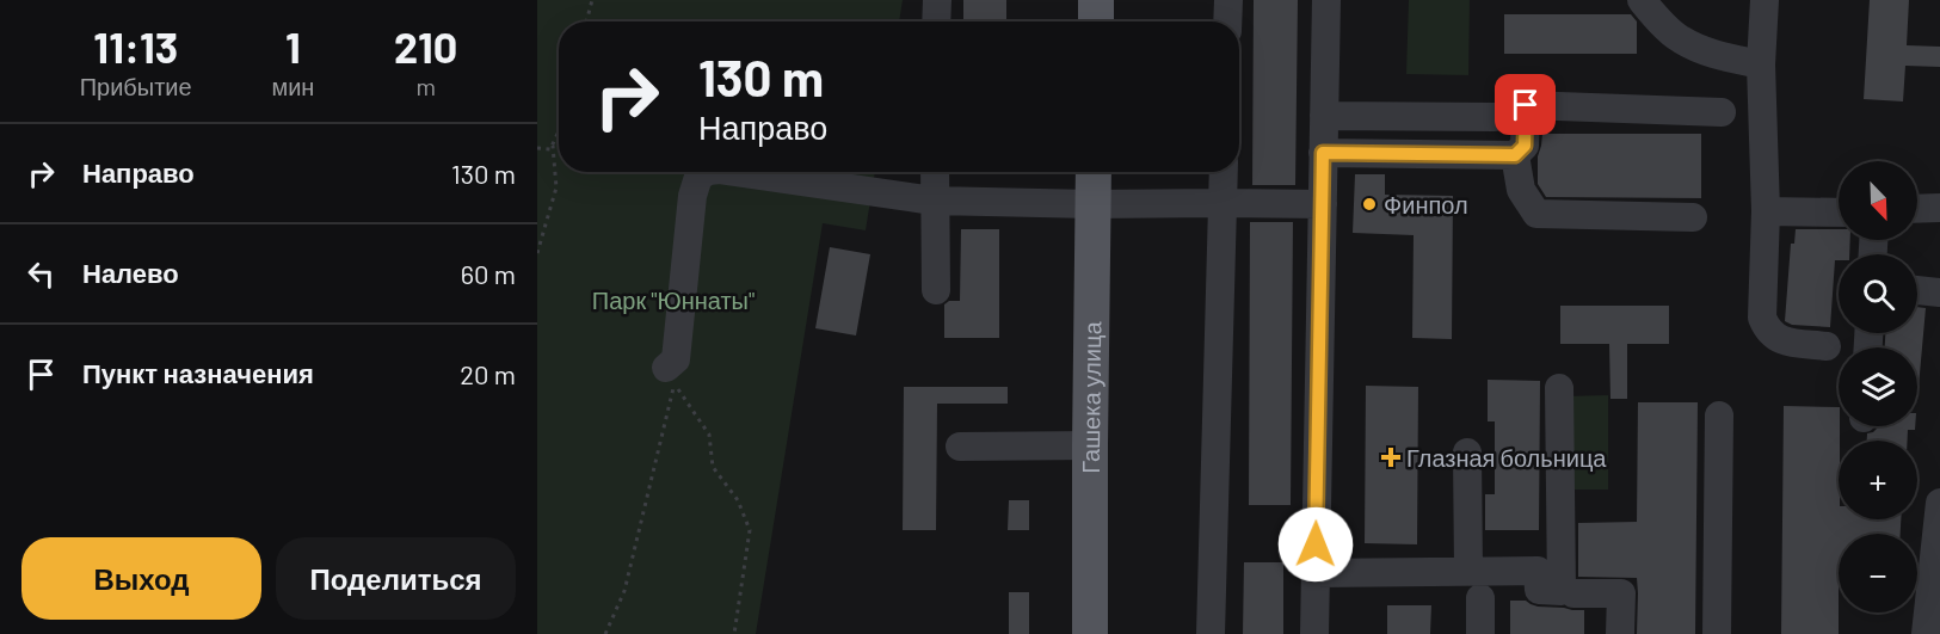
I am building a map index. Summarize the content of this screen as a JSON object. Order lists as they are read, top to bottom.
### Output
{
  "streets": {
    "main road": ["Гашека улица"]
  },
  "parks": ["Парк \"Юннаты\""],
  "places": {
    "other": ["Финпол"],
    "health": ["Глазная больница"]
  },
  "north": "bottom right",
  "page": {
    "eta": [
      "11:13",
      "Прибытие",
      "1",
      "мин",
      "210",
      "m"
    ],
    "turn": ["130 m", "Направо"],
    "list": [
      {
        "name": "Направо",
        "value": "130 m"
      },
      {
        "name": "Налево",
        "value": "60 m"
      },
      {
        "name": "Пункт назначения",
        "value": "20 m"
      }
    ],
    "map_buttons": ["+", "−"],
    "buttons": ["Выход", "Поделиться"]
  }
}
